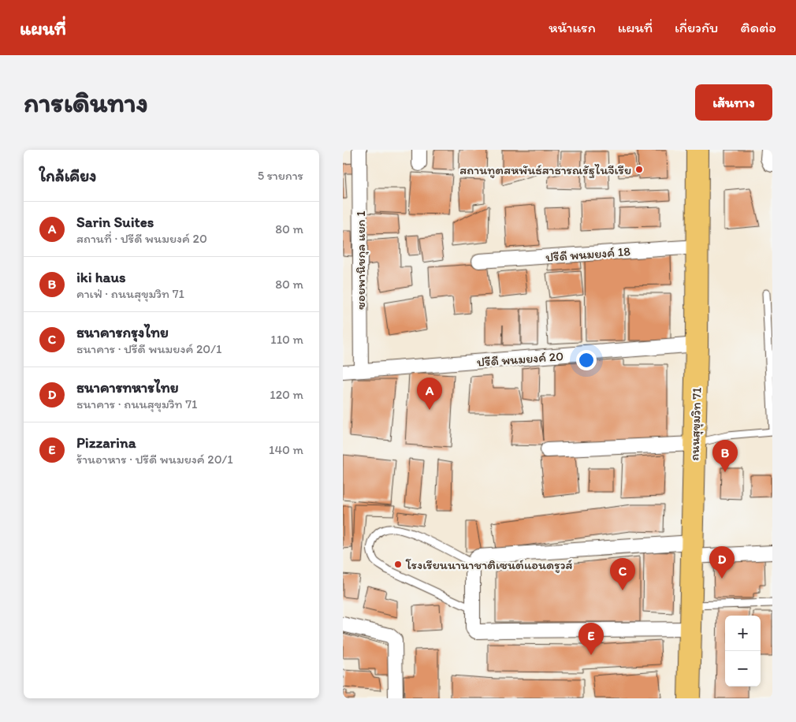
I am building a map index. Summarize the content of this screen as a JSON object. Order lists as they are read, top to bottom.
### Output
{
  "streets": {
    "main road": ["ถนนสุขุมวิท 71"],
    "street": ["ปรีดี พนมยงค์ 18", "ซอยพานิชกุล แยก 1", "ปรีดี พนมยงค์ 20"]
  },
  "crossings": [
    ["ปรีดี พนมยงค์ 18", "ถนนสุขุมวิท 71"],
    ["ซอยพานิชกุล แยก 1", "ปรีดี พนมยงค์ 20"],
    ["ปรีดี พนมยงค์ 20", "ถนนสุขุมวิท 71"]
  ],
  "places": ["สถานทูตสหพันธ์สาธารณรัฐไนจีเรีย", "โรงเรียนนานาชาติเซนต์แอนดรูวส์"],
  "page": {
    "header": "แผนที่",
    "nav": [
      "หน้าแรก",
      "แผนที่",
      "เกี่ยวกับ",
      "ติดต่อ"
    ],
    "buttons": "เส้นทาง",
    "title": "การเดินทาง",
    "heading": ["ใกล้เคียง", "5 รายการ"],
    "list": [
      {
        "mark": "A",
        "name": "Sarin Suites",
        "note": "สถานที่ · ปรีดี พนมยงค์ 20",
        "value": "80 m"
      },
      {
        "mark": "B",
        "name": "iki haus",
        "note": "คาเฟ่ · ถนนสุขุมวิท 71",
        "value": "80 m"
      },
      {
        "mark": "C",
        "name": "ธนาคารกรุงไทย",
        "note": "ธนาคาร · ปรีดี พนมยงค์ 20/1",
        "value": "110 m"
      },
      {
        "mark": "D",
        "name": "ธนาคารทหารไทย",
        "note": "ธนาคาร · ถนนสุขุมวิท 71",
        "value": "120 m"
      },
      {
        "mark": "E",
        "name": "Pizzarina",
        "note": "ร้านอาหาร · ปรีดี พนมยงค์ 20/1",
        "value": "140 m"
      }
    ],
    "pins": [
      "A",
      "B",
      "D",
      "C",
      "E"
    ],
    "map_buttons": ["+", "−"]
  }
}
